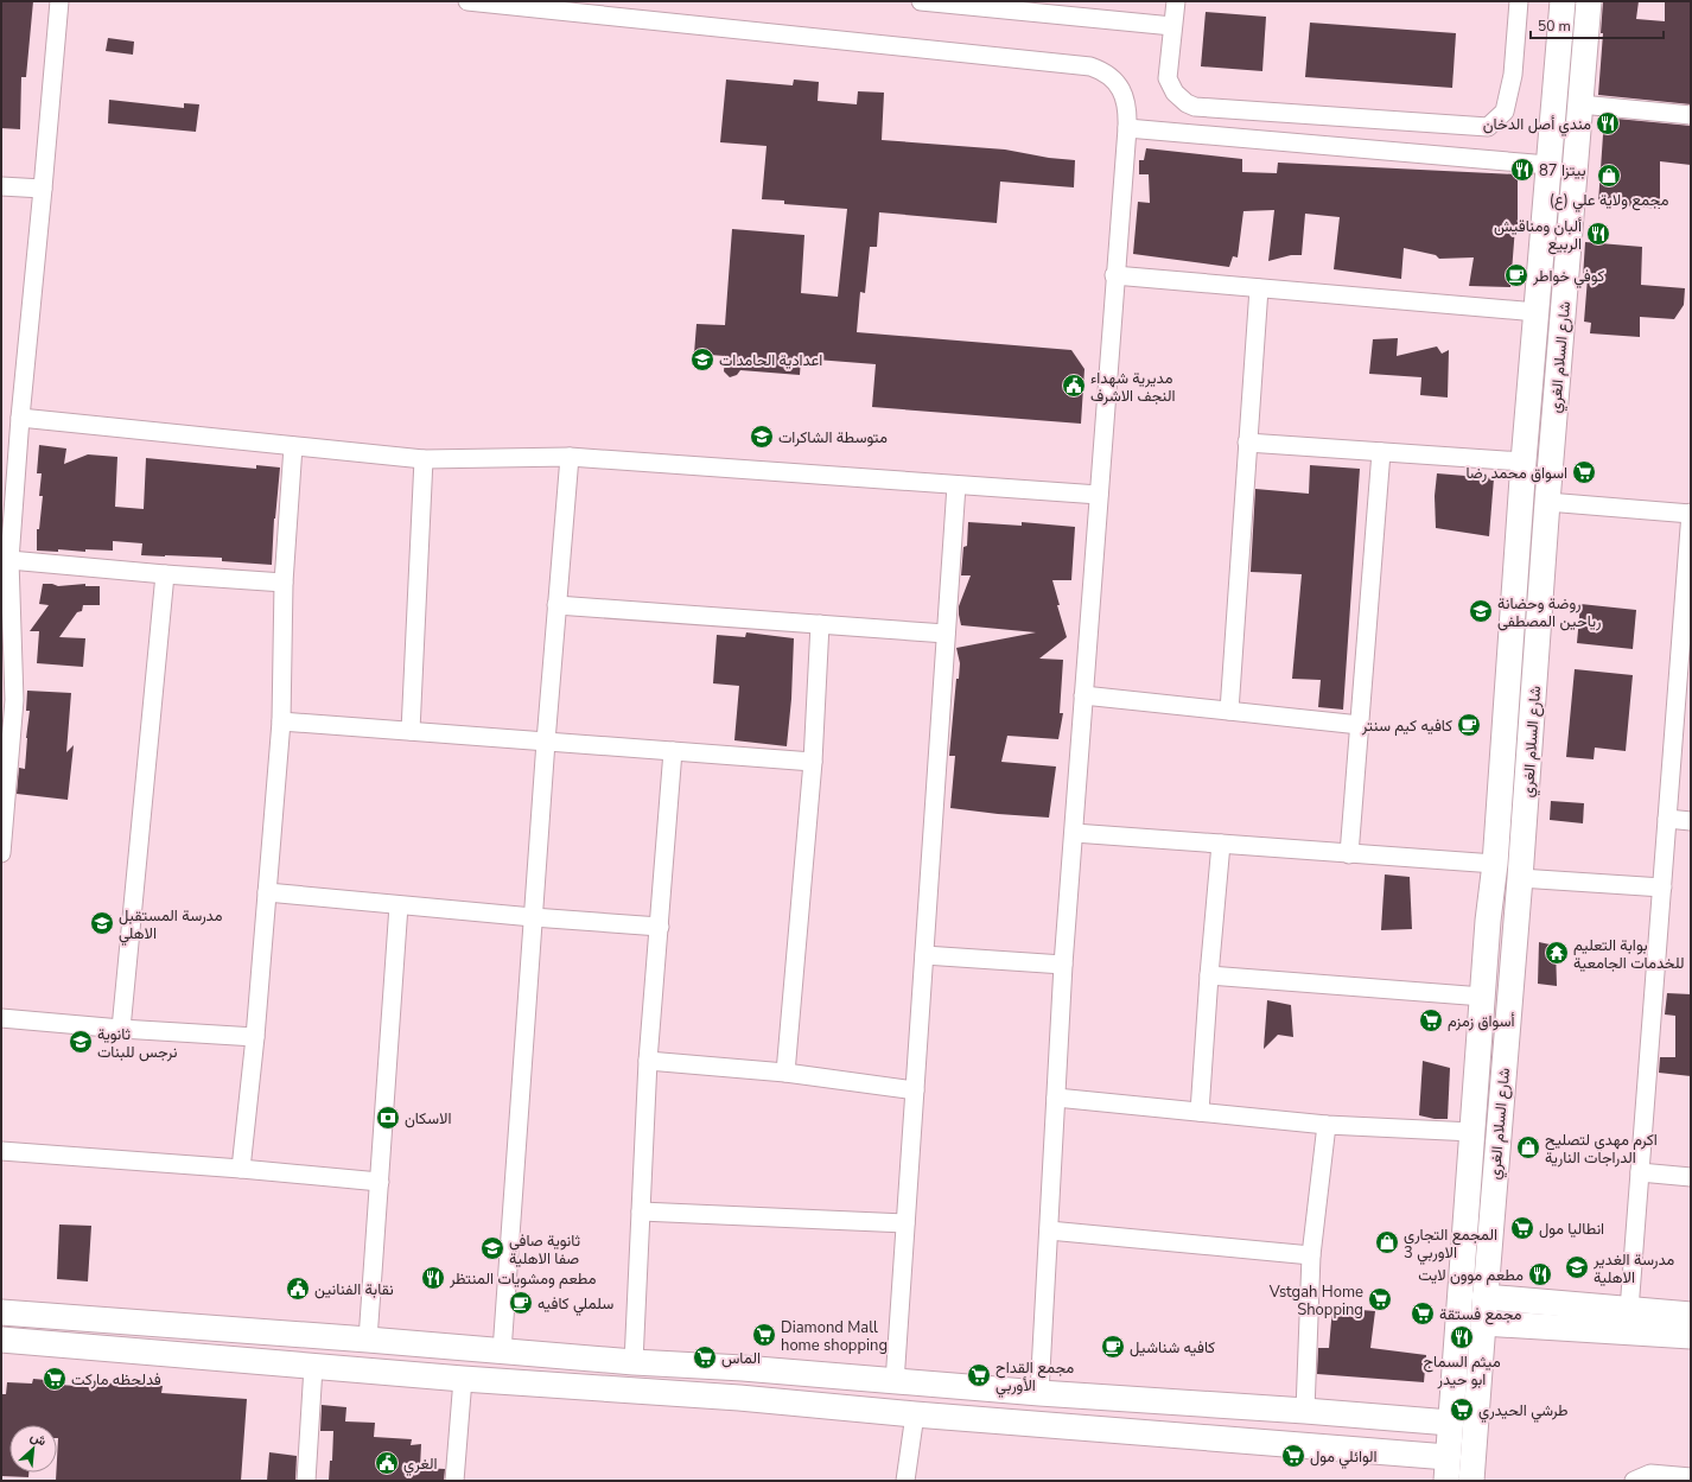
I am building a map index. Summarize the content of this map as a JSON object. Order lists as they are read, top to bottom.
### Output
{
  "streets": {
    "street": ["شارع السلام الغري"]
  },
  "places": {
    "restaurant": [
      "مندي أصل الدخان",
      "بيتزا 87",
      "ألبان ومناقيش الربيع",
      "مطعم موون لايت",
      "مطعم ومشويات المنتظر",
      "ميثم السماج ابو حيدر"
    ],
    "shop": ["مجمع ولاية علي (ع)", "اكرم مهدي لتصليح الدراجات النارية", "المجمع التجاري الاوربي 3"],
    "cafe": [
      "كوفي خواطر",
      "كافيه كيم سنتر",
      "سلملي كافيه",
      "كافيه شناشيل"
    ],
    "school or university": [
      "اعدادية الحامدات",
      "متوسطة الشاكرات",
      "روضة وحضانة رياحين المصطفى",
      "مدرسة المستقبل الاهلي",
      "ثانوية نرجس للبنات",
      "ثانوية صافي صفا الاهلية",
      "مدرسة الغدير الاهلية"
    ],
    "public building": ["مديرية شهداء النجف الاشرف", "نقابة الفنانين", "الغري"],
    "supermarket": [
      "اسواق محمد رضا",
      "أسواق زمزم",
      "انطاليا مول",
      "Vstgah Home Shopping",
      "مجمع فستقة",
      "Diamond Mall home shopping",
      "الماس",
      "مجمع القداح الأوربي",
      "فدلحظه ماركت",
      "طرشي الحيدري",
      "الوائلي مول"
    ],
    "temple": ["بوابة التعليم للخدمات الجامعية"],
    "bank": ["الاسكان"]
  },
  "scale_bar": "50 m",
  "north": "top right"
}
